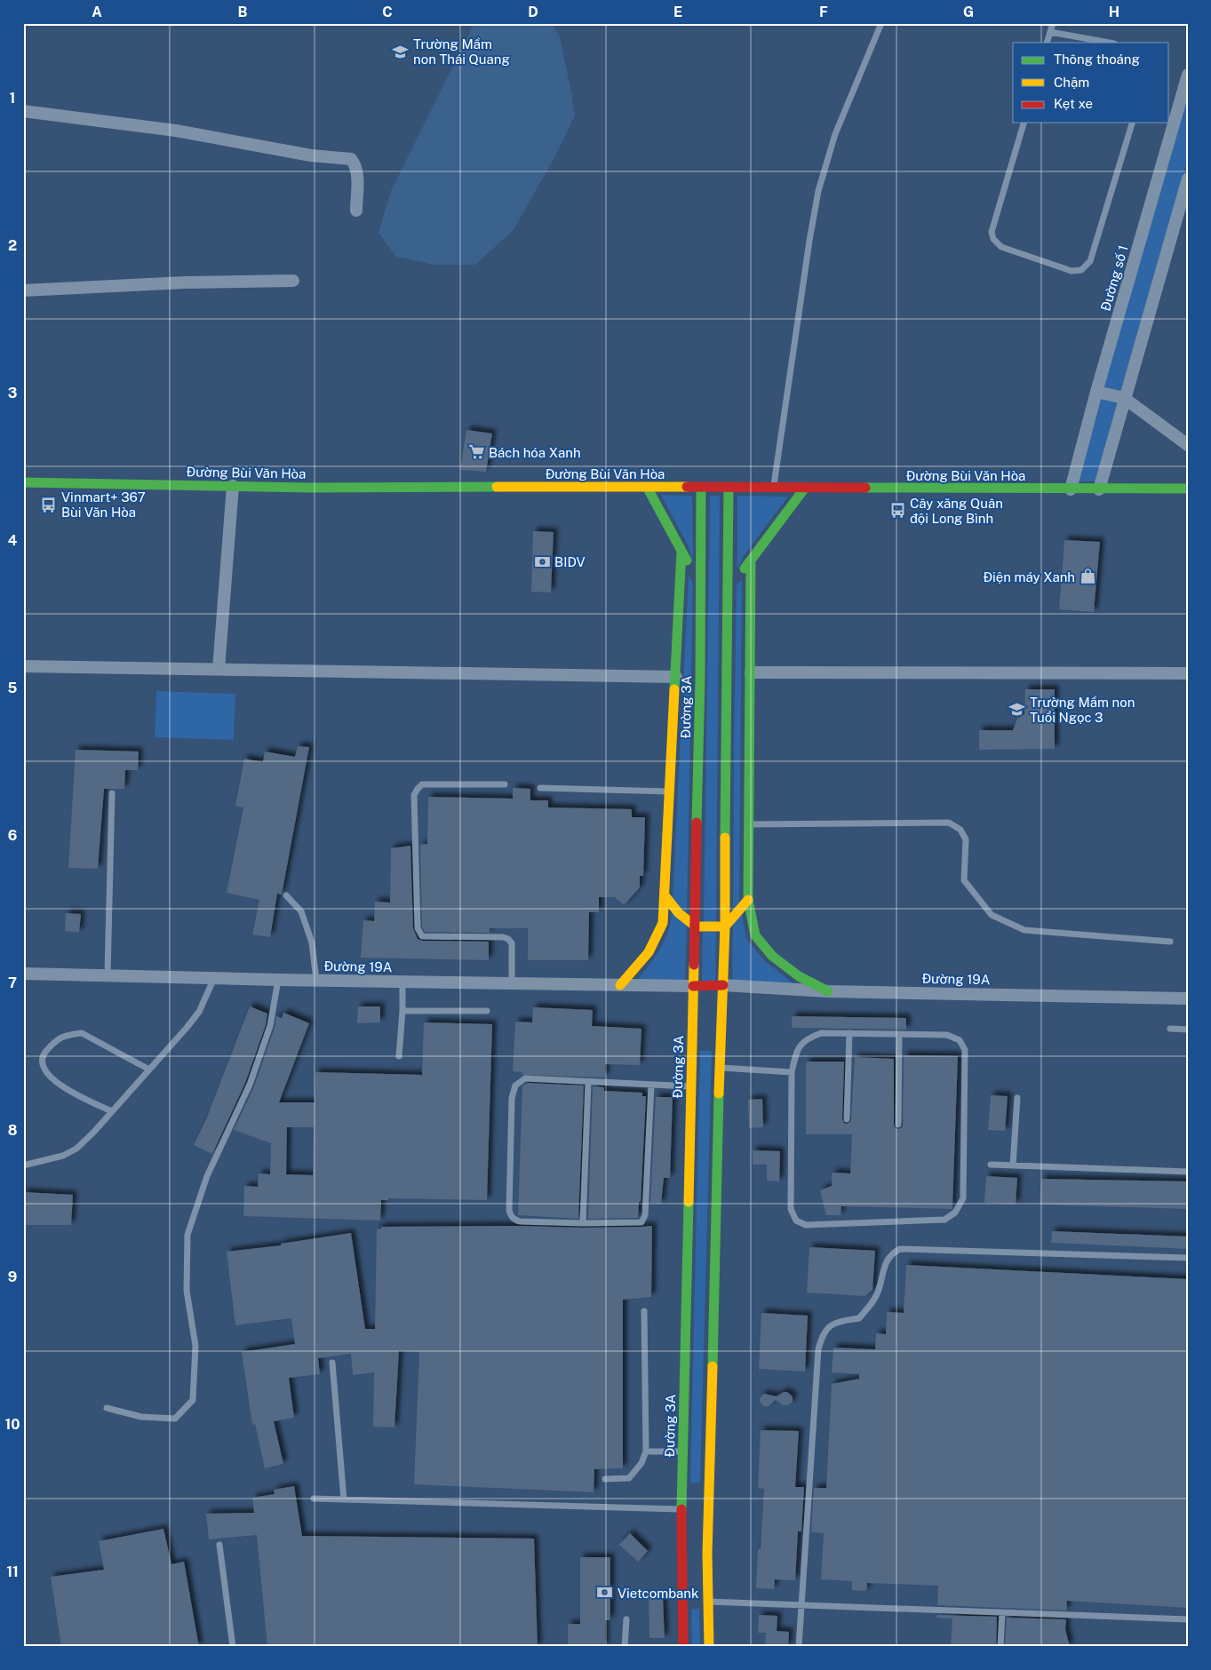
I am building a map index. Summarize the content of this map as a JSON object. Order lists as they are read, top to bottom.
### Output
{
  "streets": {
    "street": [
      "Đường số 1",
      "Đường Bùi Văn Hòa",
      "Đường 3A",
      "Đường 19A"
    ]
  },
  "crossings": [
    ["Đường số 1", "Đường Bùi Văn Hòa"],
    ["Đường Bùi Văn Hòa", "Đường 3A"],
    ["Đường 3A", "Đường 19A"]
  ],
  "places": {
    "school or university": ["Trường Mầm non Thái Quang", "Trường Mầm non Tuổi Ngọc 3"],
    "supermarket": ["Bách hóa Xanh"],
    "bus stop": ["Vinmart+ 367 Bùi Văn Hòa", "Cây xăng Quân đội Long Bình"],
    "bank": ["BIDV", "Vietcombank"],
    "shop": ["Điện máy Xanh"]
  },
  "legend": ["Thông thoáng", "Chậm", "Kẹt xe"],
  "grid": {
    "columns": [
      "A",
      "B",
      "C",
      "D",
      "E",
      "F",
      "G",
      "H"
    ],
    "rows": [
      "1",
      "2",
      "3",
      "4",
      "5",
      "6",
      "7",
      "8",
      "9",
      "10",
      "11"
    ]
  }
}
